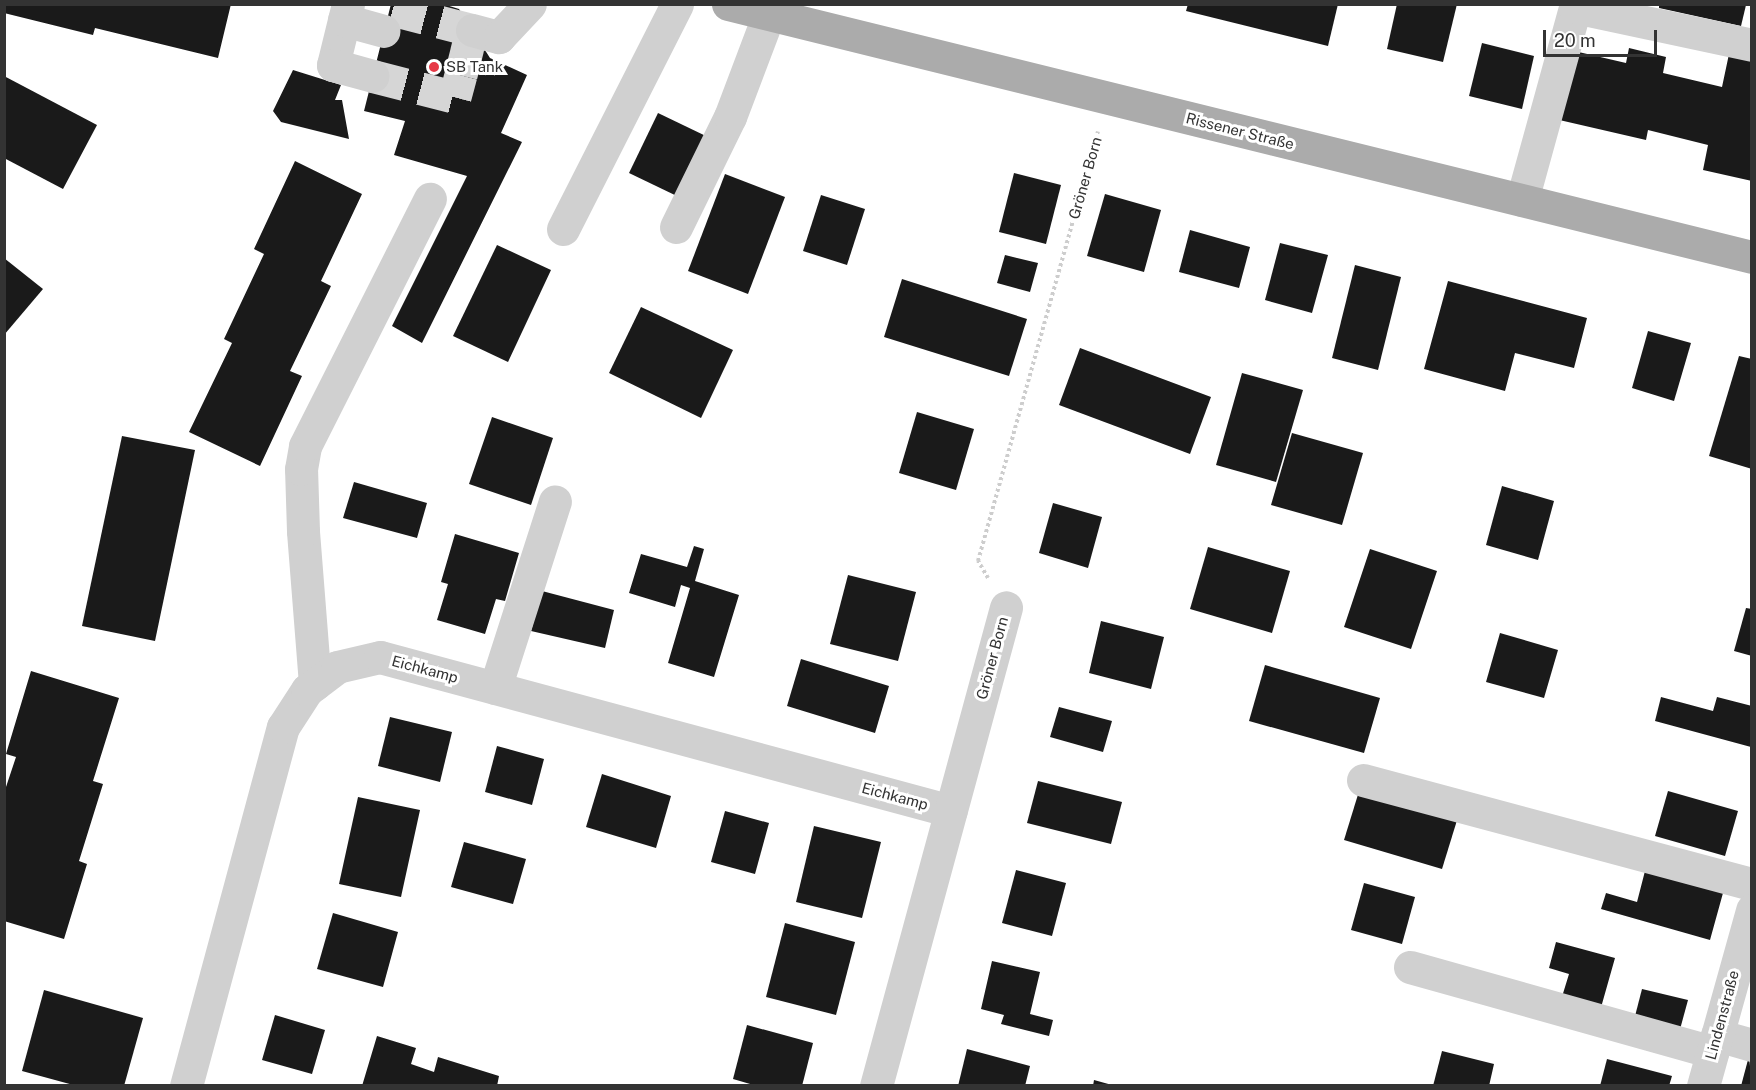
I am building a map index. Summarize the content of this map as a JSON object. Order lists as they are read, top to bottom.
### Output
{
  "streets": {
    "main road": ["Rissener Straße"],
    "street": ["Gröner Born", "Eichkamp", "Lindenstraße"]
  },
  "crossings": [
    ["Rissener Straße", "Gröner Born"],
    ["Gröner Born", "Eichkamp"]
  ],
  "places": ["SB Tank"],
  "scale_bar": "20 m"
}
